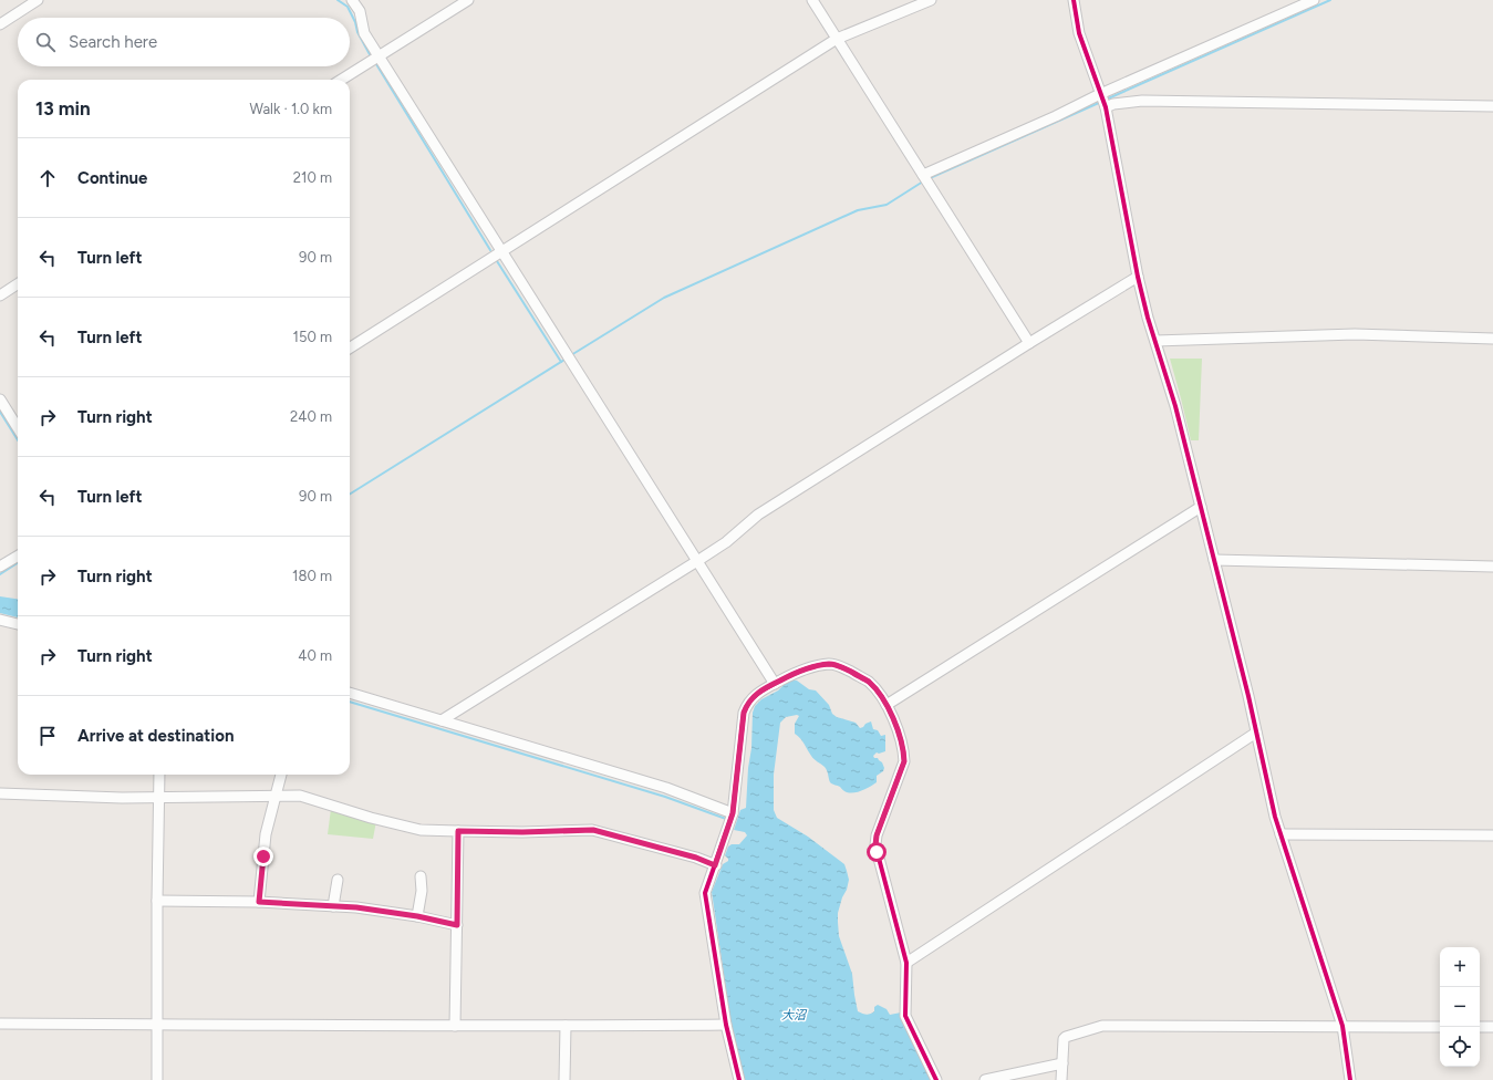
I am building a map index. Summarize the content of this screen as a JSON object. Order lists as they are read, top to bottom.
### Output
{
  "water": ["大沼"],
  "page": {
    "search": "Search here",
    "heading": ["13 min", "Walk · 1.0 km"],
    "list": [
      ["Continue", "210 m"],
      ["Turn left", "90 m"],
      ["Turn left", "150 m"],
      ["Turn right", "240 m"],
      ["Turn left", "90 m"],
      ["Turn right", "180 m"],
      ["Turn right", "40 m"],
      "Arrive at destination"
    ],
    "map_buttons": ["+", "−"]
  }
}
